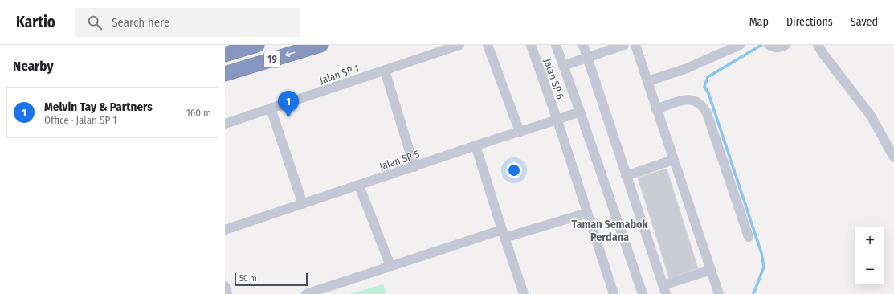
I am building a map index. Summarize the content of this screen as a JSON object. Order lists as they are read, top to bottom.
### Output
{
  "streets": {
    "highway": ["19"],
    "street": ["Jalan SP 1", "Jalan SP 6", "Jalan SP 5"]
  },
  "crossings": [
    ["Jalan SP 6", "Jalan SP 5"]
  ],
  "districts": ["Taman Semabok Perdana"],
  "scale_bar": "50 m",
  "page": {
    "header": "Kartio",
    "search": "Search here",
    "nav": ["Map", "Directions", "Saved"],
    "heading": "Nearby",
    "list": [
      {
        "mark": "1",
        "name": "Melvin Tay & Partners",
        "note": "Office · Jalan SP 1",
        "value": "160 m"
      }
    ],
    "pins": "1",
    "map_buttons": ["+", "−"],
    "scale": "50 m"
  }
}
